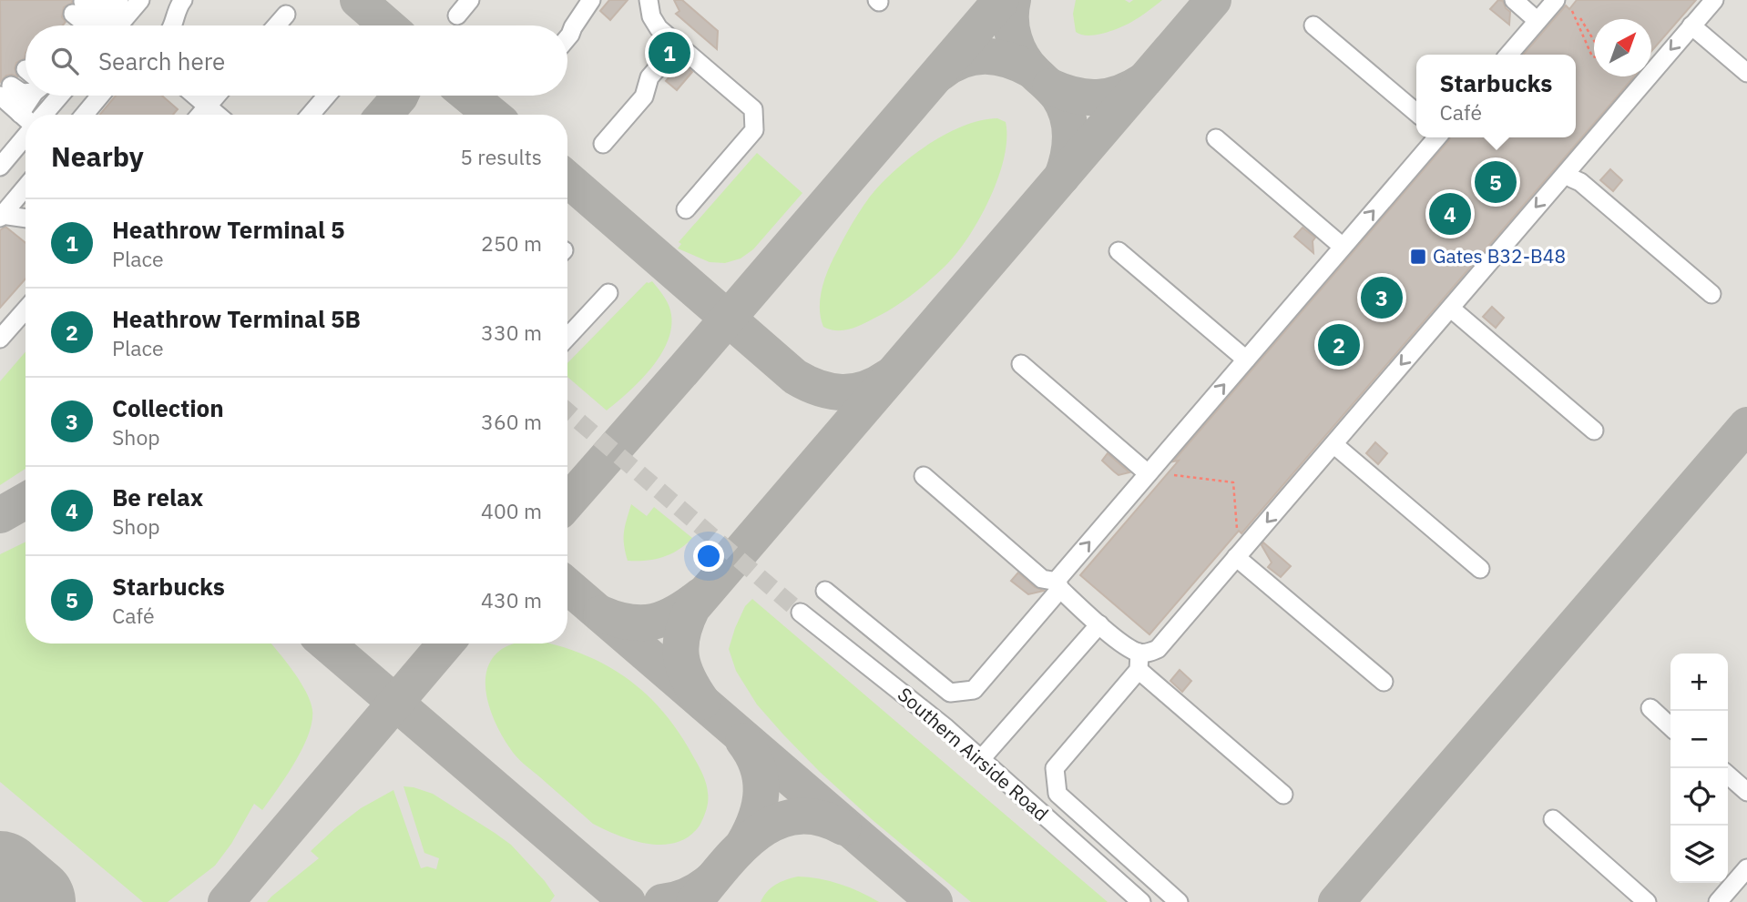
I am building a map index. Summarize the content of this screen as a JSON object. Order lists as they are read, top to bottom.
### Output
{
  "streets": {
    "street": ["Southern Airside Road"]
  },
  "places": {
    "transit": ["Gates B32-B48"]
  },
  "north": "top right",
  "page": {
    "search": "Search here",
    "pins": [
      "1",
      "5",
      "4",
      "3",
      "2"
    ],
    "popup": ["Starbucks", "Café"],
    "heading": ["Nearby", "5 results"],
    "list": [
      {
        "mark": "1",
        "name": "Heathrow Terminal 5",
        "note": "Place",
        "value": "250 m"
      },
      {
        "mark": "2",
        "name": "Heathrow Terminal 5B",
        "note": "Place",
        "value": "330 m"
      },
      {
        "mark": "3",
        "name": "Collection",
        "note": "Shop",
        "value": "360 m"
      },
      {
        "mark": "4",
        "name": "Be relax",
        "note": "Shop",
        "value": "400 m"
      },
      {
        "mark": "5",
        "name": "Starbucks",
        "note": "Café",
        "value": "430 m"
      }
    ],
    "map_buttons": ["+", "−"]
  }
}
